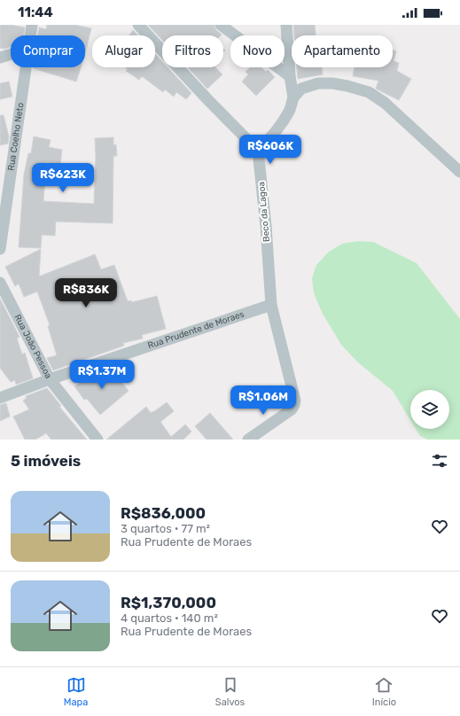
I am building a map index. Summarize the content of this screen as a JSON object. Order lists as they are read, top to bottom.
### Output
{
  "streets": {
    "street": [
      "Rua Coelho Neto",
      "Beco da Lagoa",
      "Rua Prudente de Moraes",
      "Rua João Pessoa"
    ]
  },
  "crossings": [
    ["Beco da Lagoa", "Rua Prudente de Moraes"],
    ["Rua Prudente de Moraes", "Rua João Pessoa"]
  ],
  "page": {
    "status": "11:44",
    "chip": [
      "Comprar",
      "Alugar",
      "Filtros",
      "Novo",
      "Apartamento"
    ],
    "price": [
      "R$606K",
      "R$623K",
      "R$836K",
      "R$1.37M",
      "R$1.06M"
    ],
    "heading": "5 imóveis",
    "list": [
      {
        "name": "R$836,000",
        "note": "3 quartos · 77 m² · Rua Prudente de Moraes"
      },
      {
        "name": "R$1,370,000",
        "note": "4 quartos · 140 m² · Rua Prudente de Moraes"
      }
    ],
    "tabs": ["Mapa", "Salvos", "Início"]
  }
}
